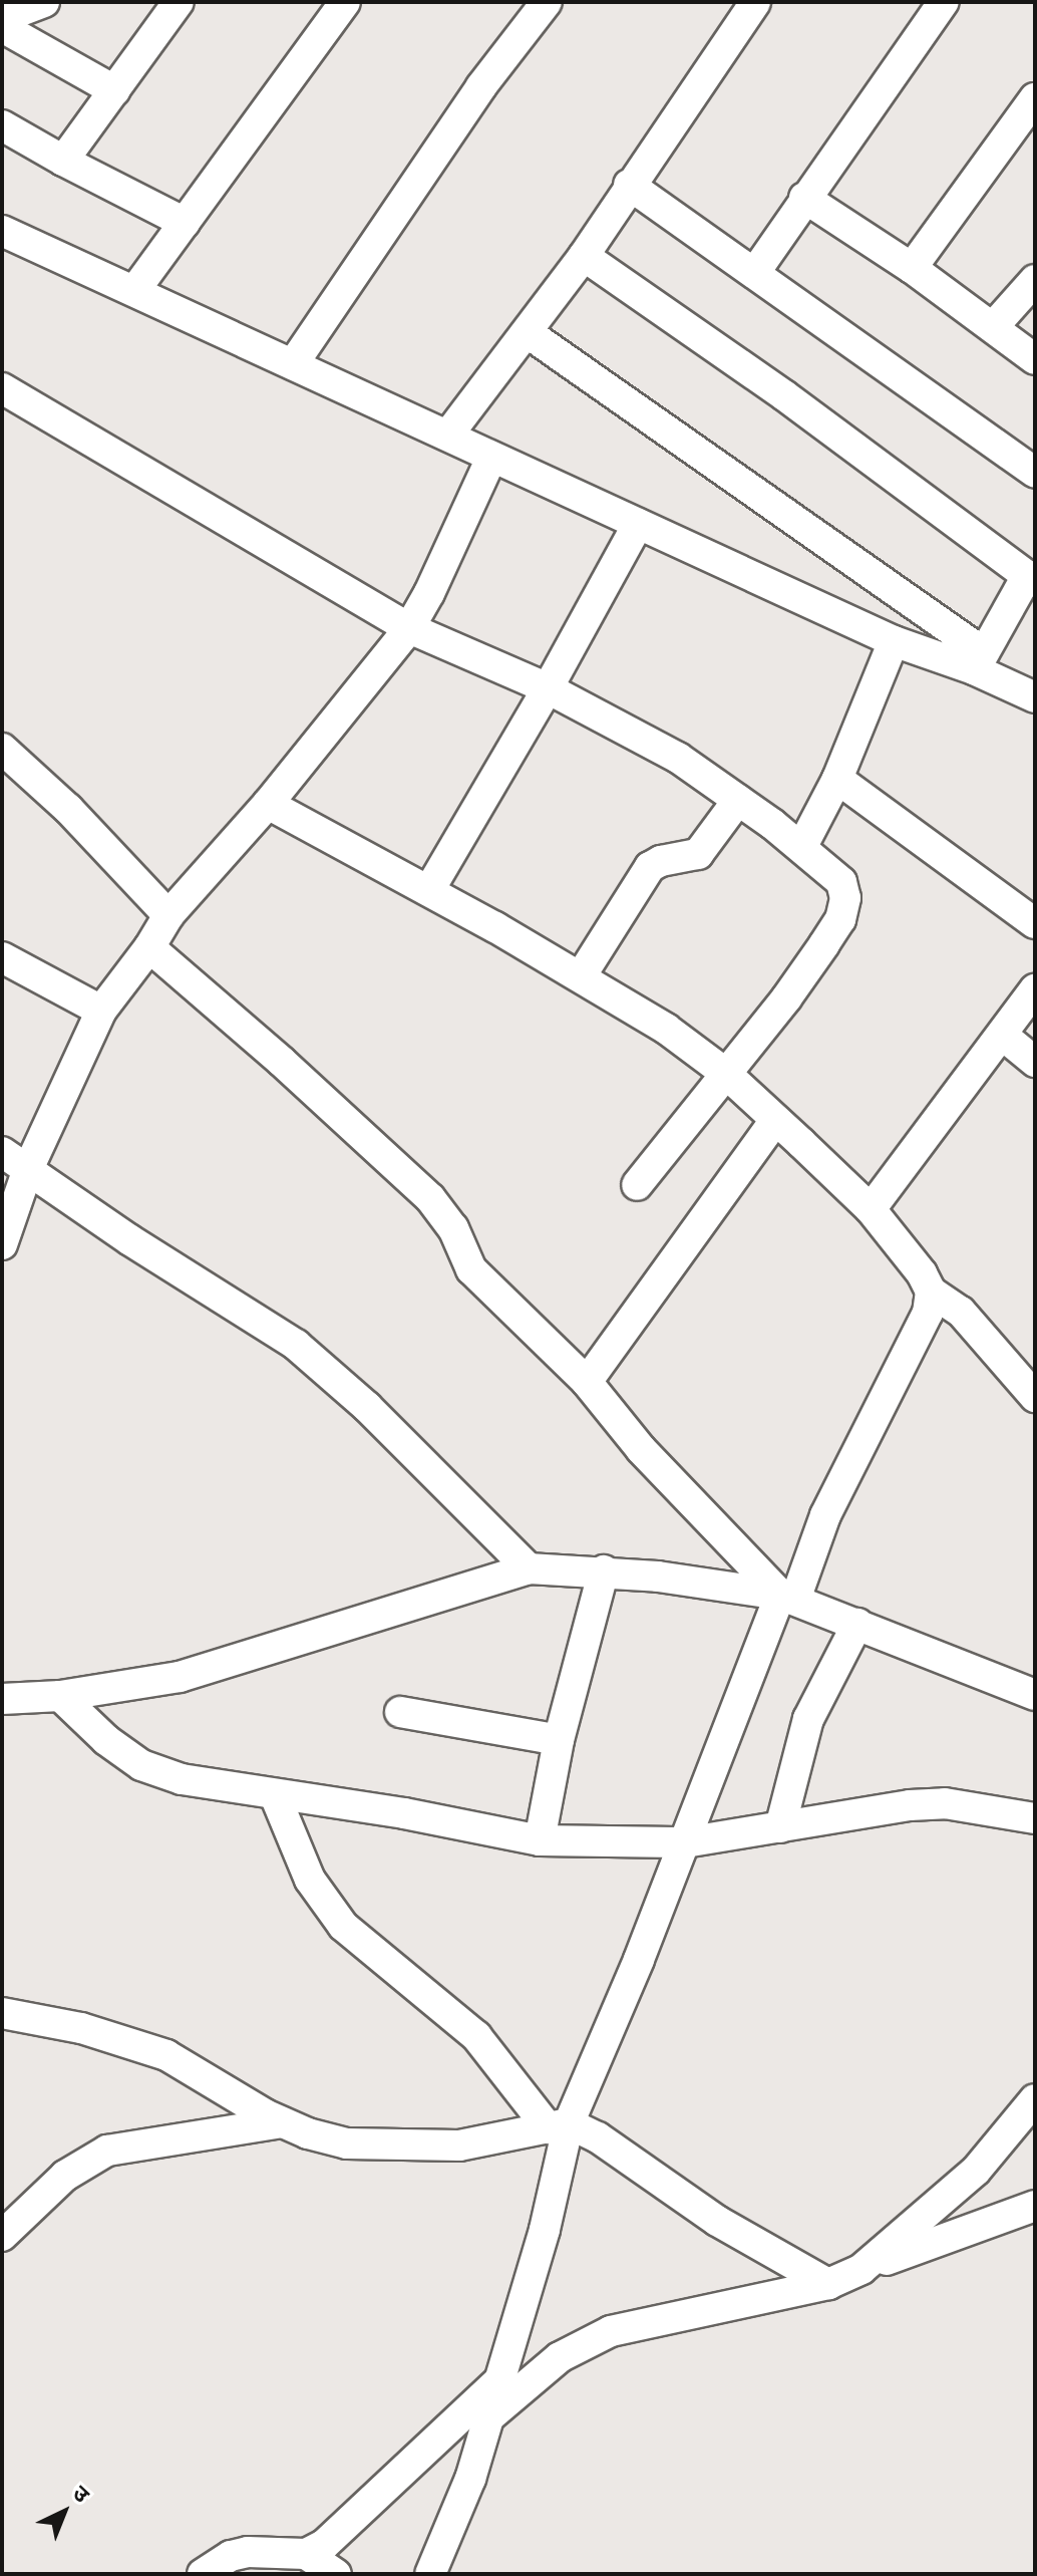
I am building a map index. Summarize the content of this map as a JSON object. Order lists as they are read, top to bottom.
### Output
{
  "north": "top right"
}
